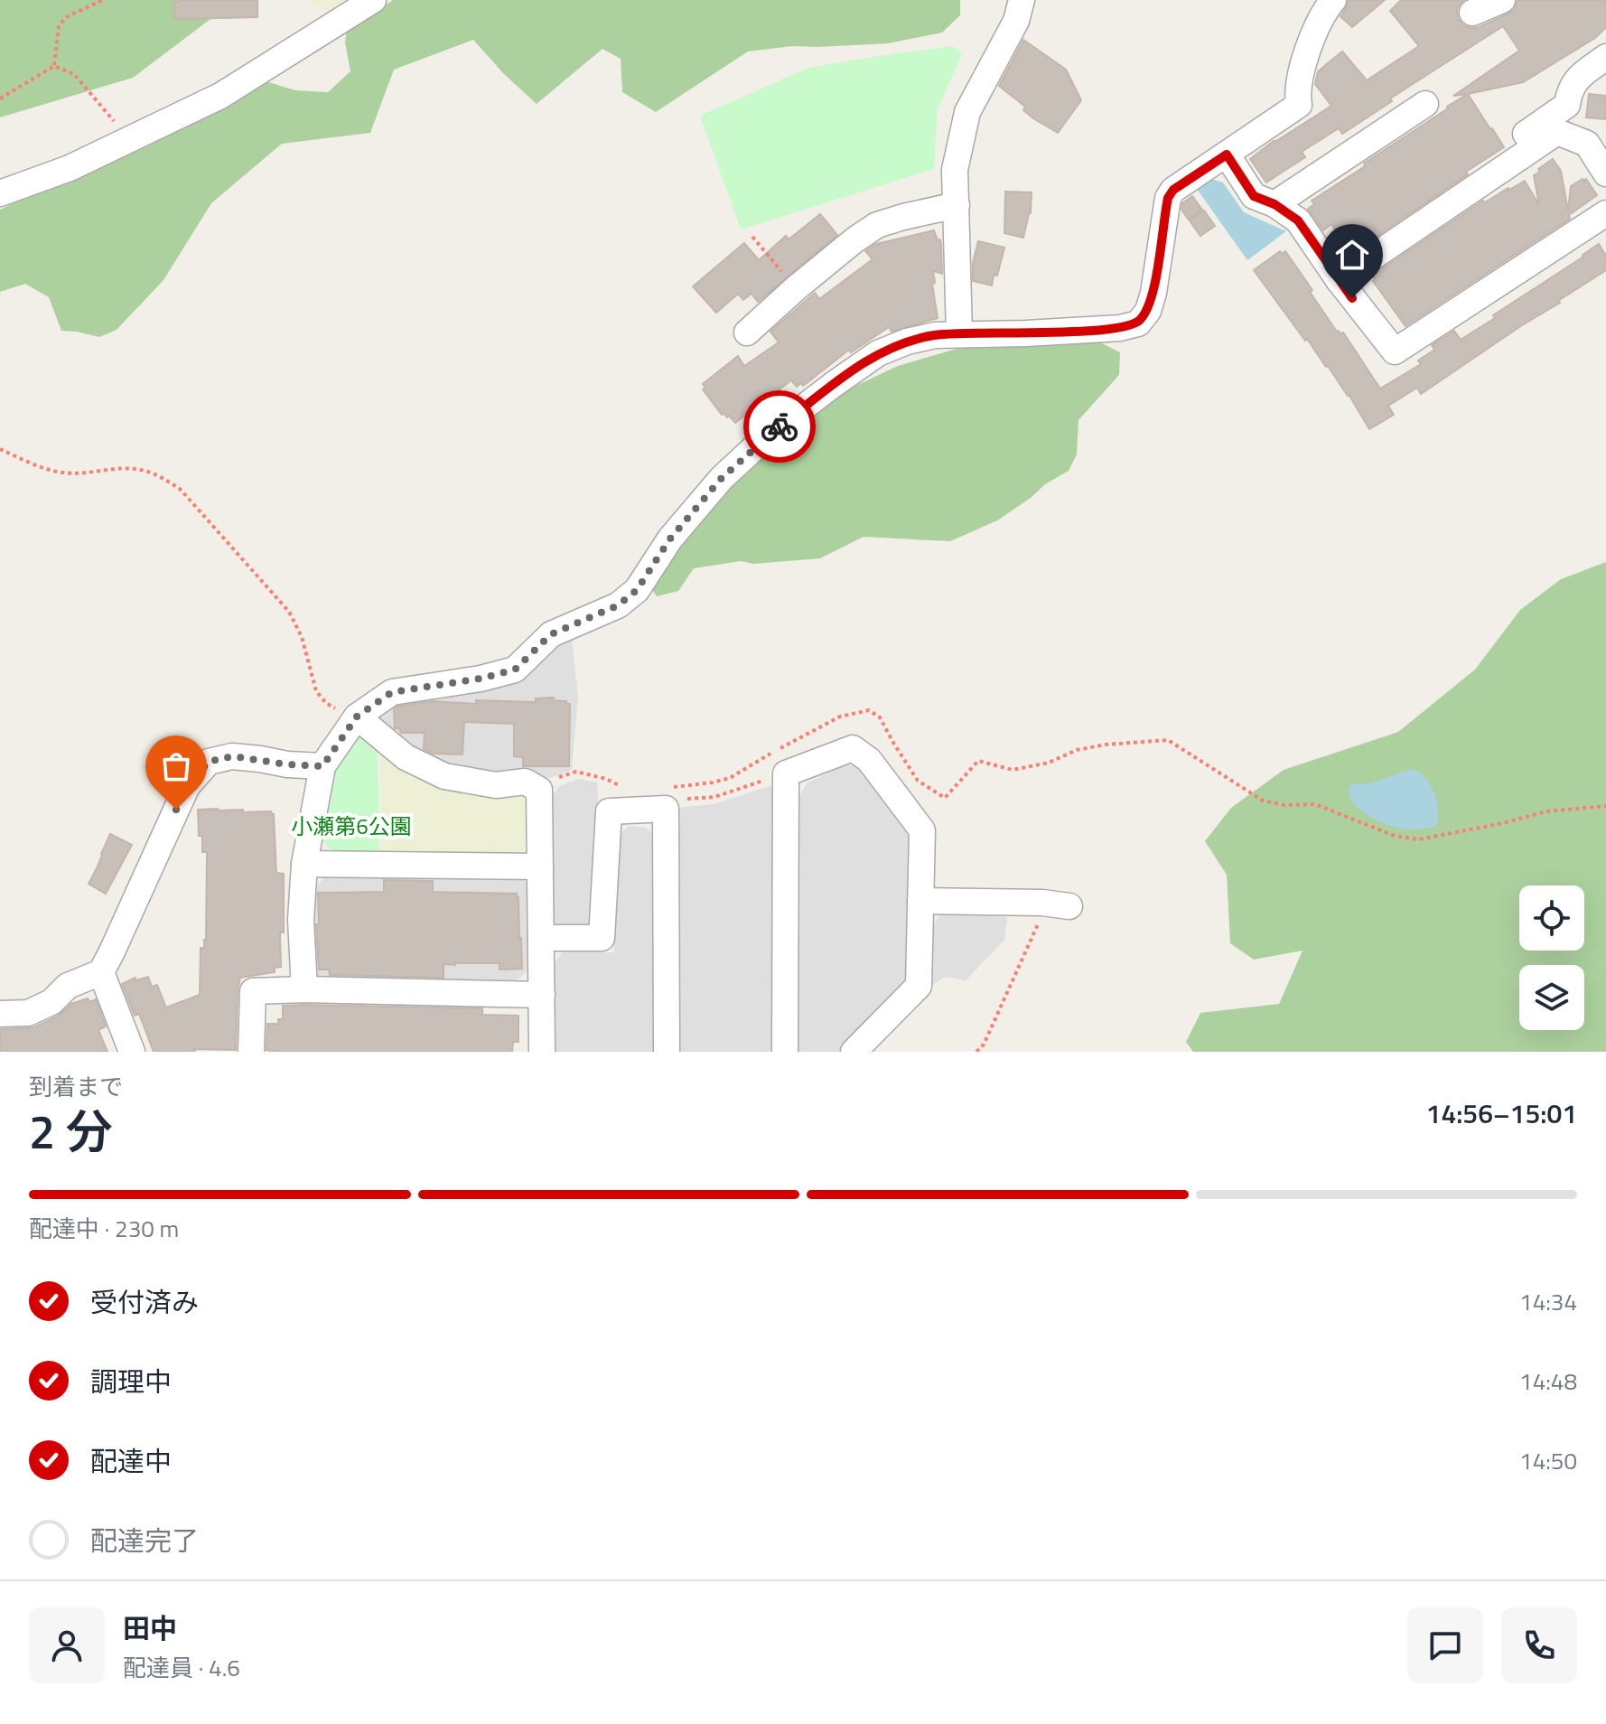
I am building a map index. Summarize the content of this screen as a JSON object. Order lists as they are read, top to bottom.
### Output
{
  "parks": ["小瀬第6公園"],
  "page": {
    "heading": ["2 分", "到着まで", "14:56–15:01"],
    "panel": ["田中", "配達員 · 4.6"],
    "bar": "配達中 · 230 m",
    "list": [
      ["受付済み", "14:34"],
      ["調理中", "14:48"],
      ["配達中", "14:50"],
      "配達完了"
    ]
  }
}
